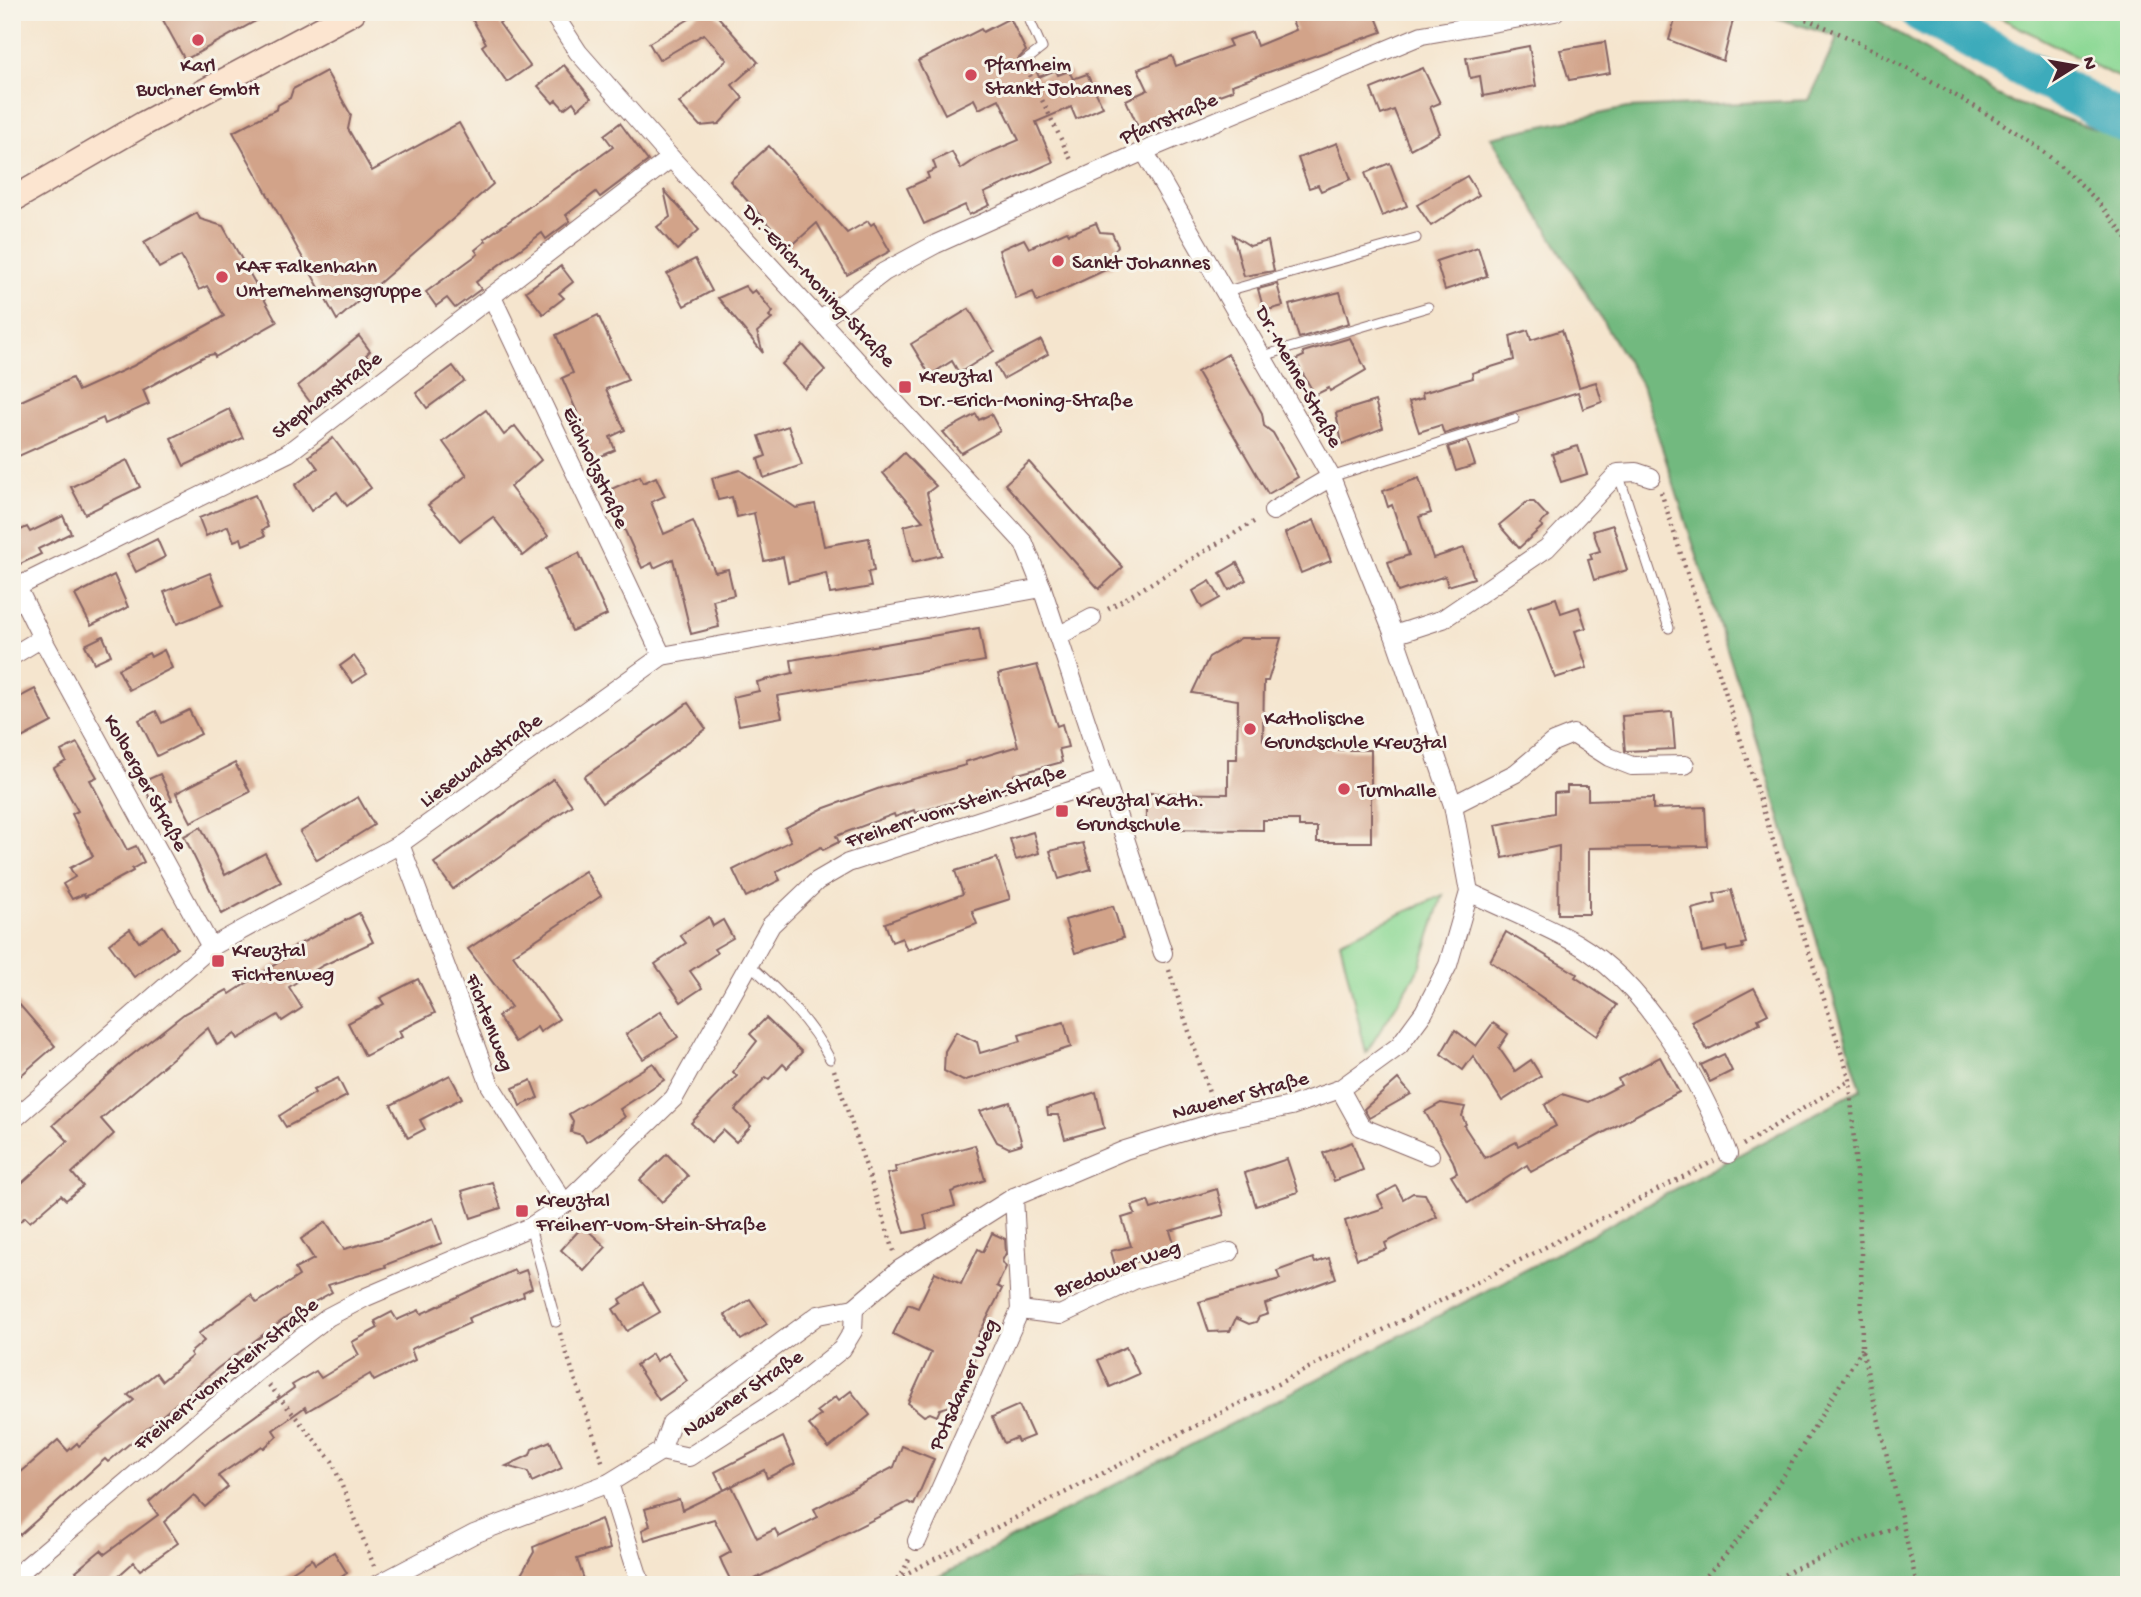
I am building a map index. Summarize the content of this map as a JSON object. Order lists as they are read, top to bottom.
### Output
{
  "streets": {
    "street": [
      "Pfarrstraße",
      "Dr.-Erich-Moning-Straße",
      "Dr.-Menne-Straße",
      "Stephanstraße",
      "Eichholzstraße",
      "Liesewaldstraße",
      "Kolberger Straße",
      "Freiherr-vom-Stein-Straße",
      "Fichtenweg",
      "Nauener Straße",
      "Bredower Weg",
      "Potsdamer Weg"
    ]
  },
  "crossings": [
    ["Pfarrstraße", "Dr.-Erich-Moning-Straße"],
    ["Pfarrstraße", "Dr.-Menne-Straße"],
    ["Dr.-Erich-Moning-Straße", "Stephanstraße"],
    ["Dr.-Erich-Moning-Straße", "Liesewaldstraße"],
    ["Dr.-Erich-Moning-Straße", "Freiherr-vom-Stein-Straße"],
    ["Dr.-Menne-Straße", "Nauener Straße"],
    ["Stephanstraße", "Eichholzstraße"],
    ["Stephanstraße", "Kolberger Straße"],
    ["Eichholzstraße", "Liesewaldstraße"],
    ["Liesewaldstraße", "Kolberger Straße"],
    ["Liesewaldstraße", "Fichtenweg"],
    ["Freiherr-vom-Stein-Straße", "Fichtenweg"],
    ["Nauener Straße", "Potsdamer Weg"],
    ["Bredower Weg", "Potsdamer Weg"]
  ],
  "places": {
    "other": [
      "Karl Buchner GmbH",
      "Pfarrheim Stankt Johannes",
      "Sankt Johannes",
      "KAF Falkenhahn Unternehmensgruppe",
      "Katholische Grundschule Kreuztal",
      "Turnhalle"
    ],
    "transit": [
      "Kreuztal Dr.-Erich-Moning-Straße",
      "Kreuztal Kath. Grundschule",
      "Kreuztal Fichtenweg",
      "Kreuztal Freiherr-vom-Stein-Straße"
    ]
  },
  "north": "right"
}
